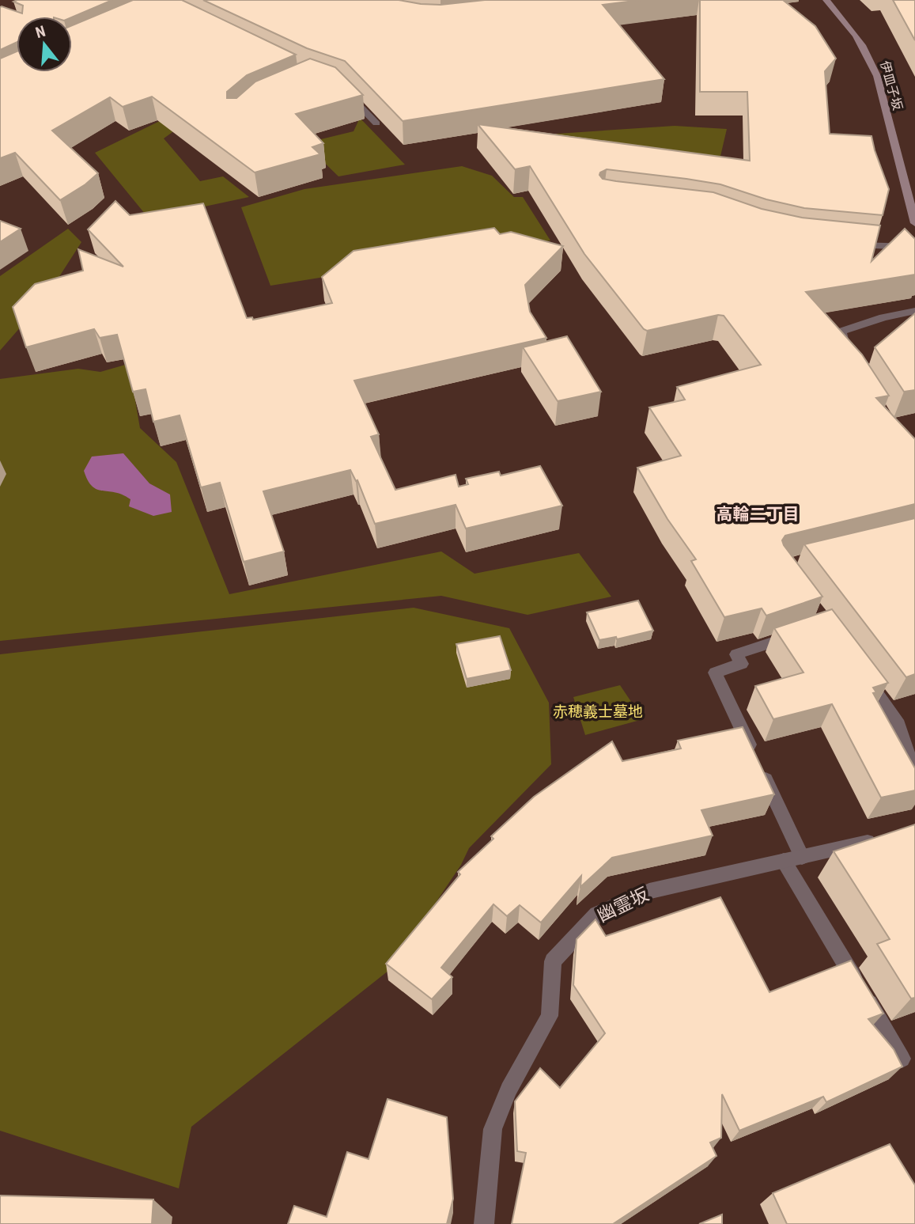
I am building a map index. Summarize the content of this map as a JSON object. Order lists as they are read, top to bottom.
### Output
{
  "streets": {
    "main road": ["伊皿子坂"],
    "street": ["幽霊坂"]
  },
  "districts": ["高輪二丁目"],
  "parks": ["赤穂義士墓地"],
  "north": "top"
}
